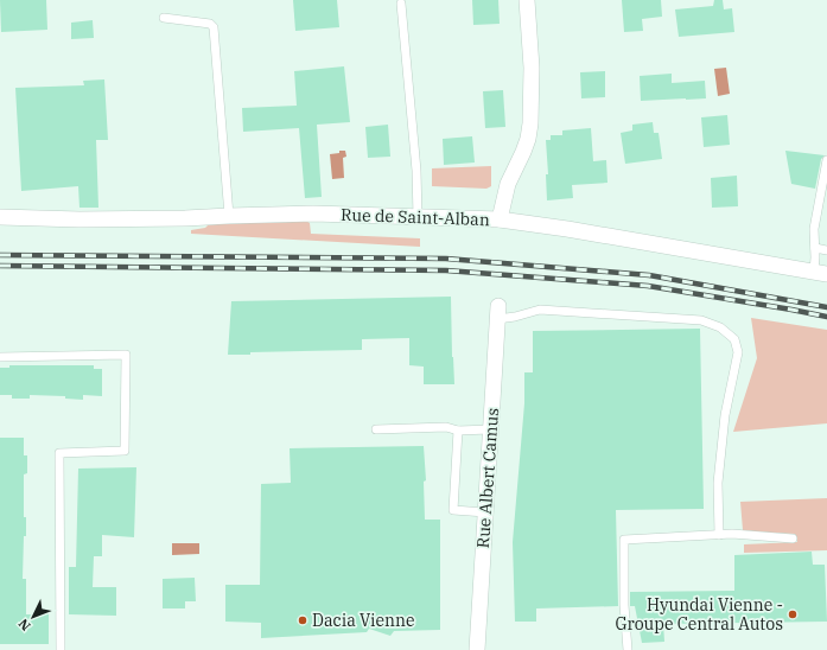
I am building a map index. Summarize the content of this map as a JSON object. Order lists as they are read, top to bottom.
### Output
{
  "streets": {
    "street": ["Rue de Saint-Alban", "Rue Albert Camus"]
  },
  "places": ["Hyundai Vienne - Groupe Central Autos", "Dacia Vienne"],
  "north": "bottom left"
}
